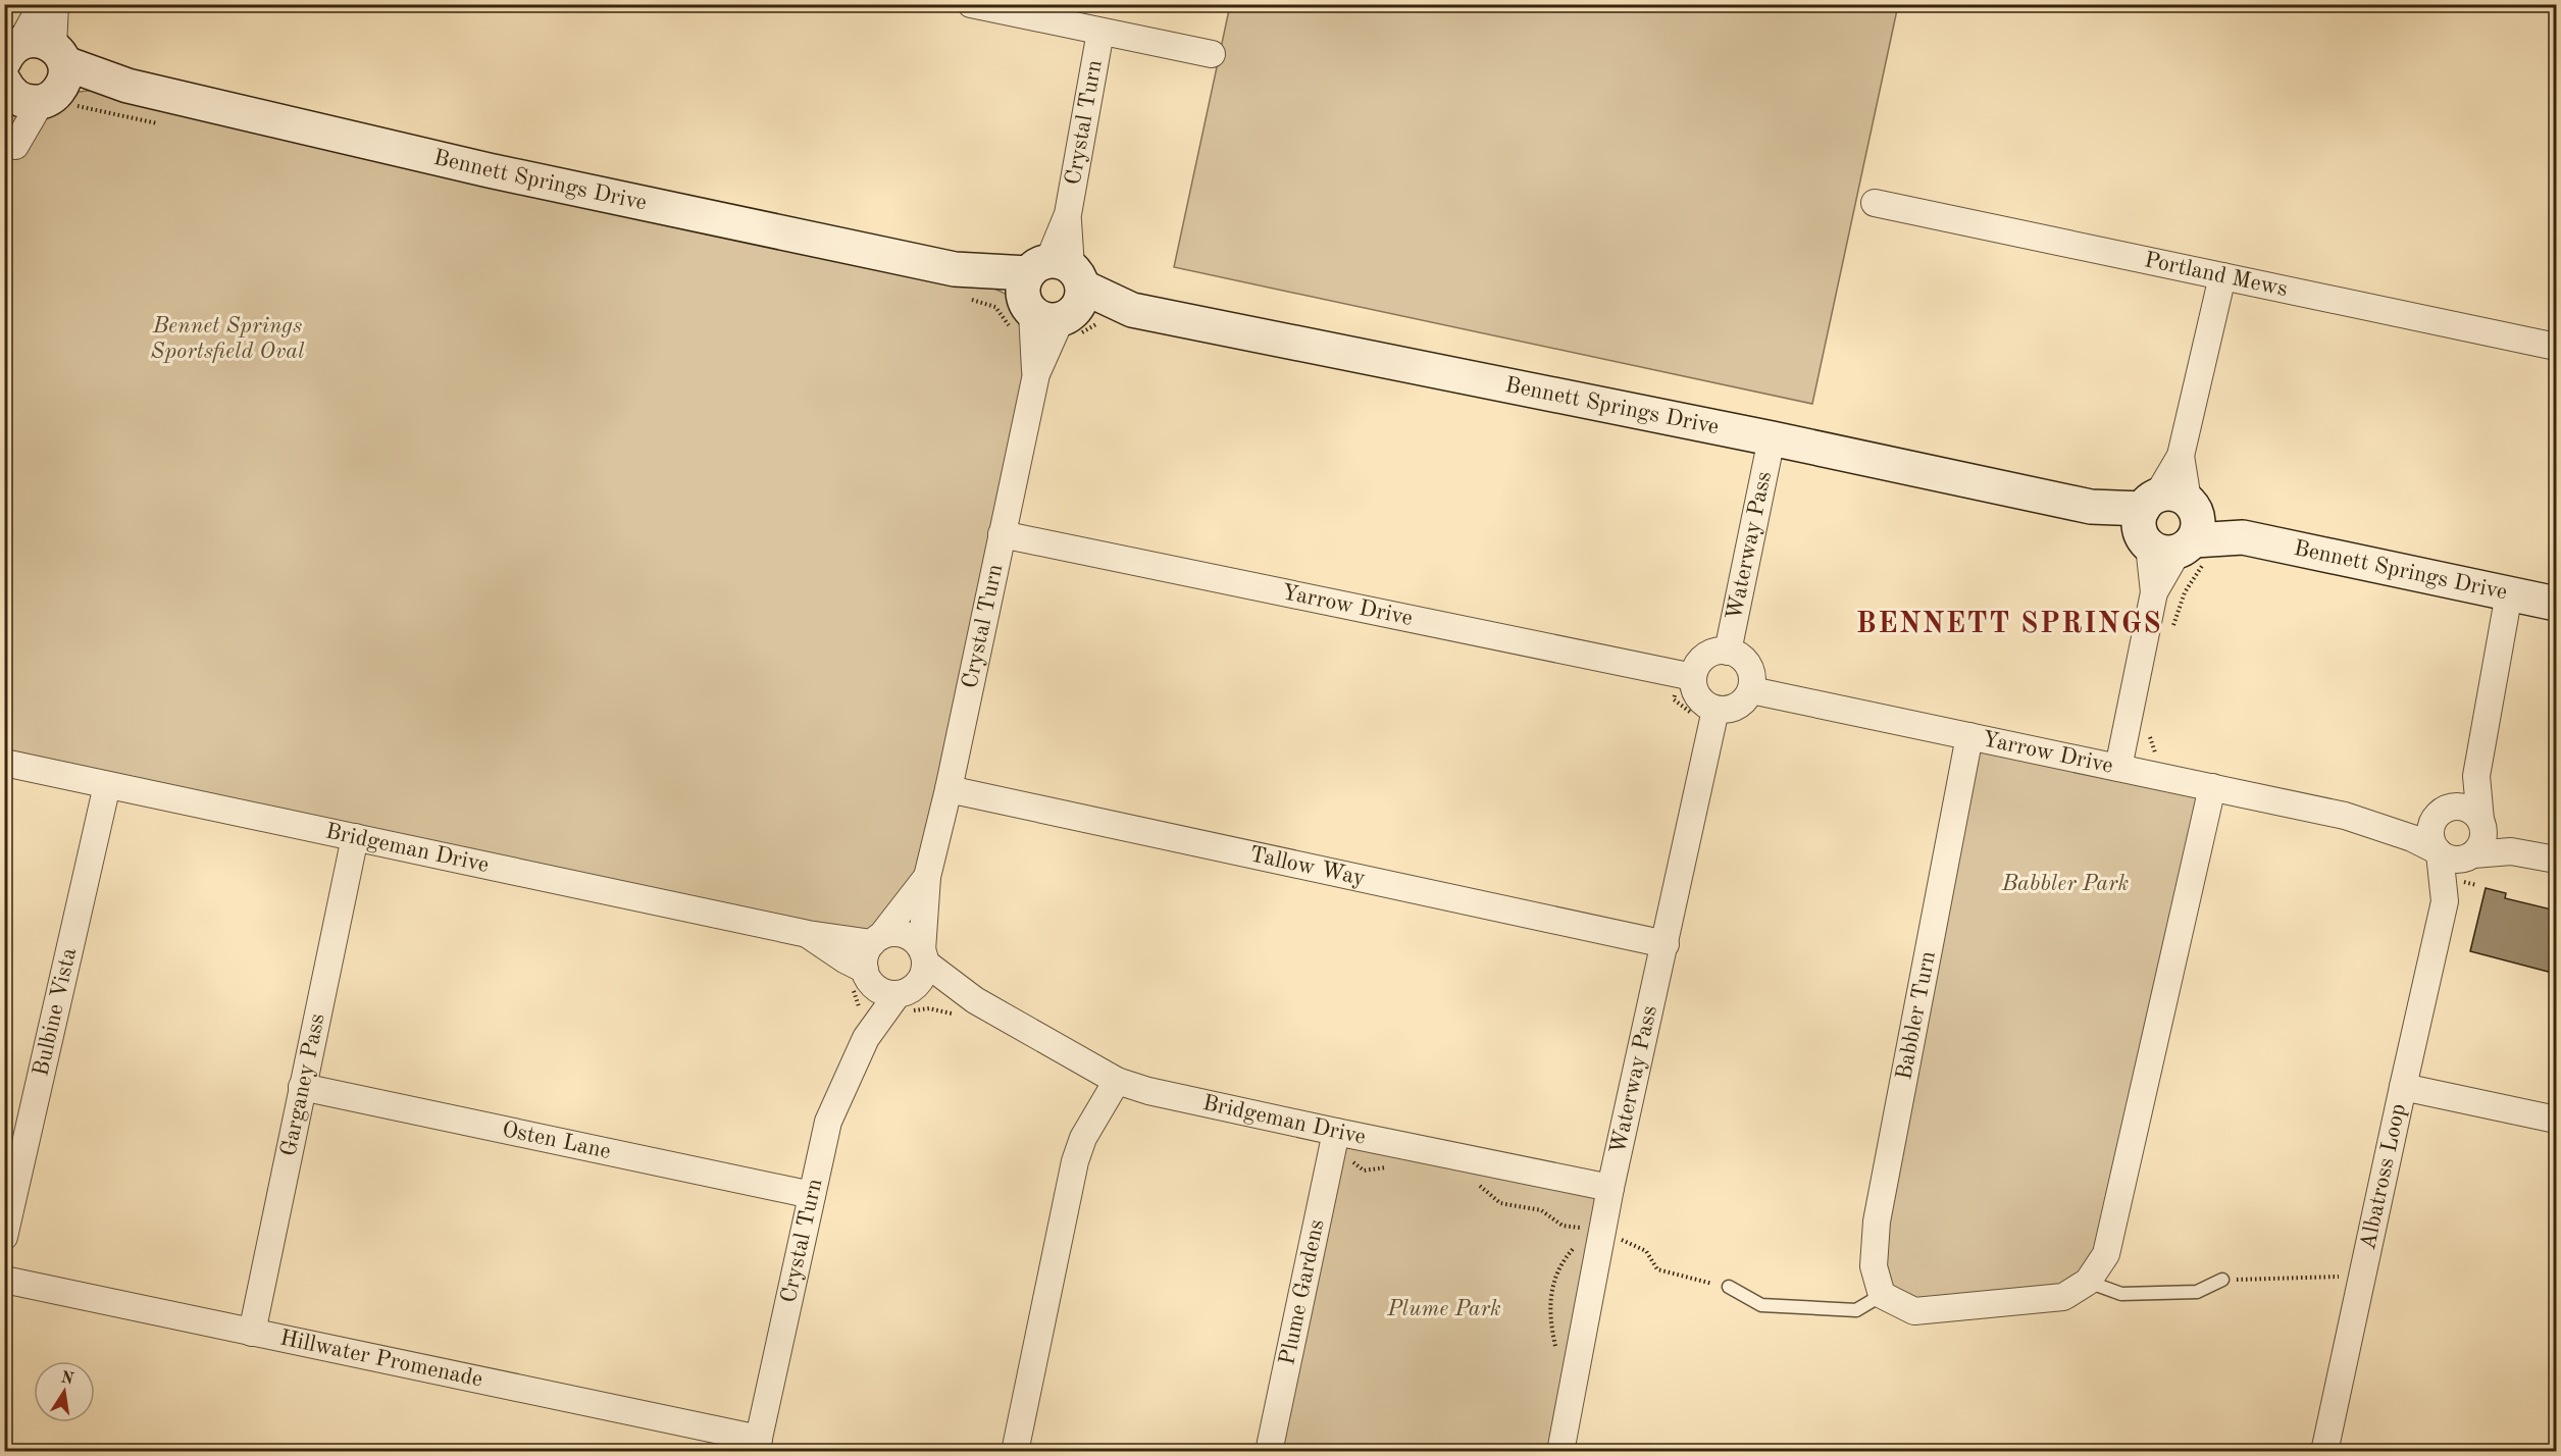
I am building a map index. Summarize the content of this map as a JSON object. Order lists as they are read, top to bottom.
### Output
{
  "streets": {
    "street": [
      "Crystal Turn",
      "Bennett Springs Drive",
      "Portland Mews",
      "Waterway Pass",
      "Yarrow Drive",
      "Bridgeman Drive",
      "Tallow Way",
      "Bulbine Vista",
      "Babbler Turn",
      "Garganey Pass",
      "Osten Lane",
      "Albatross Loop",
      "Plume Gardens",
      "Hillwater Promenade"
    ]
  },
  "crossings": [
    ["Crystal Turn", "Bennett Springs Drive"],
    ["Crystal Turn", "Yarrow Drive"],
    ["Crystal Turn", "Bridgeman Drive"],
    ["Crystal Turn", "Tallow Way"],
    ["Crystal Turn", "Osten Lane"],
    ["Crystal Turn", "Hillwater Promenade"],
    ["Bennett Springs Drive", "Waterway Pass"],
    ["Waterway Pass", "Yarrow Drive"],
    ["Waterway Pass", "Bridgeman Drive"],
    ["Waterway Pass", "Tallow Way"],
    ["Yarrow Drive", "Babbler Turn"],
    ["Bridgeman Drive", "Bulbine Vista"],
    ["Bridgeman Drive", "Garganey Pass"],
    ["Bridgeman Drive", "Plume Gardens"],
    ["Garganey Pass", "Osten Lane"],
    ["Garganey Pass", "Hillwater Promenade"]
  ],
  "districts": ["BENNETT SPRINGS"],
  "parks": ["Bennet Springs Sportsfield Oval", "Babbler Park", "Plume Park"],
  "north": "top"
}
